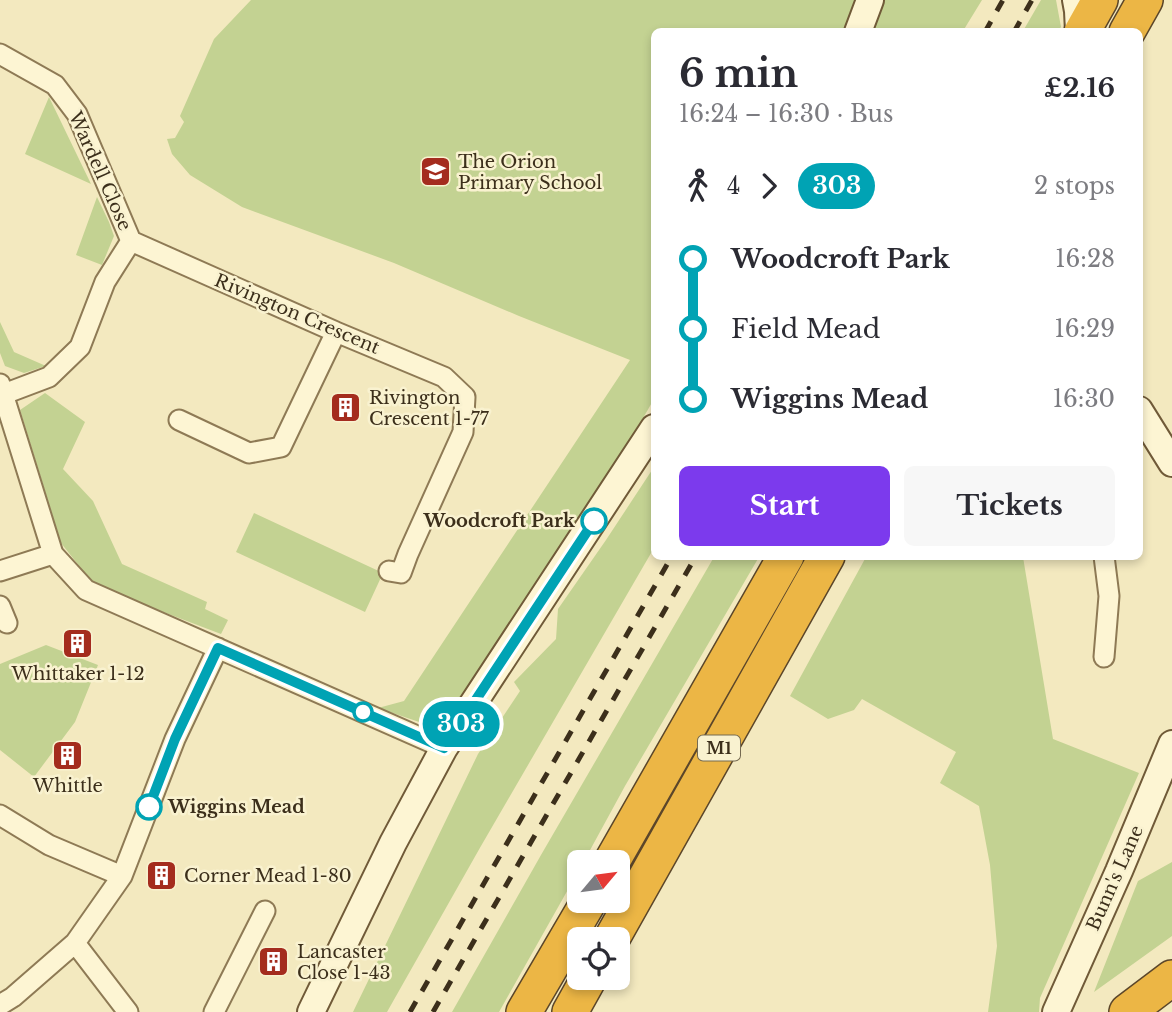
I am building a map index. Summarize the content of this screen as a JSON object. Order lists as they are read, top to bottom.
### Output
{
  "streets": {
    "highway": ["M1"],
    "street": ["Wardell Close", "Rivington Crescent", "Bunn's Lane"]
  },
  "crossings": [
    ["Wardell Close", "Rivington Crescent"]
  ],
  "places": {
    "school or university": ["The Orion Primary School"],
    "building": [
      "Rivington Crescent 1-77",
      "Whittaker 1-12",
      "Whittle",
      "Corner Mead 1-80",
      "Lancaster Close 1-43"
    ],
    "other": ["Woodcroft Park", "Wiggins Mead"]
  },
  "lines": ["bus line 303"],
  "north": "top right",
  "page": {
    "on_map": "303",
    "heading": ["6 min", "16:24 – 16:30 · Bus", "£2.16"],
    "legs": ["4", "303", "2 stops"],
    "list": [
      {
        "name": "Woodcroft Park",
        "value": "16:28"
      },
      {
        "name": "Field Mead",
        "value": "16:29"
      },
      {
        "name": "Wiggins Mead",
        "value": "16:30"
      }
    ],
    "buttons": ["Start", "Tickets"]
  }
}
